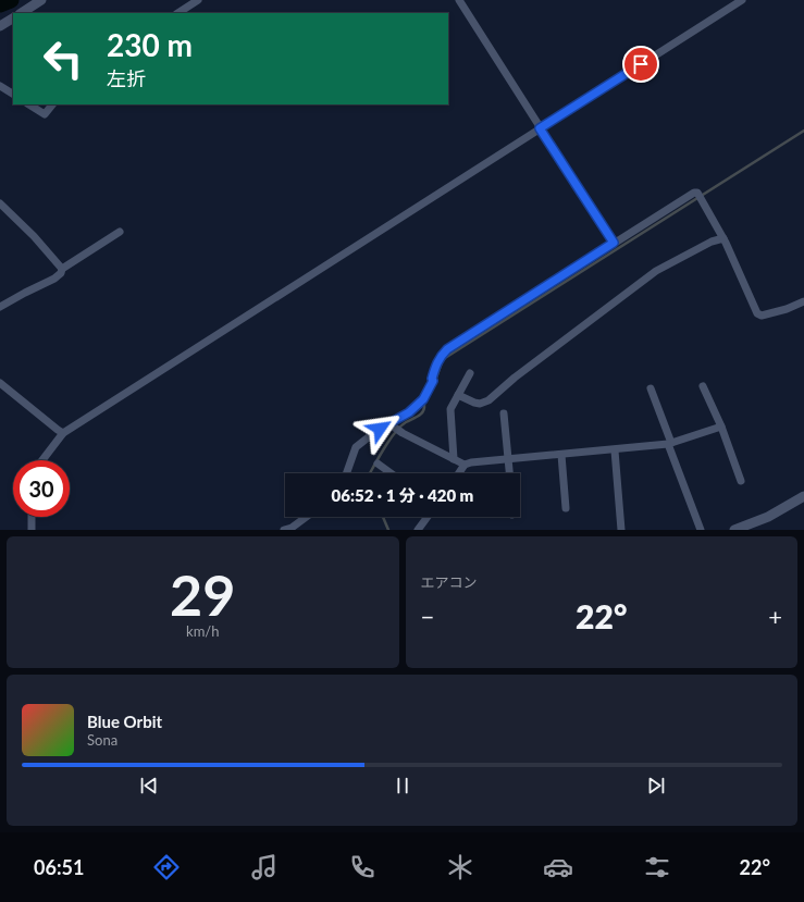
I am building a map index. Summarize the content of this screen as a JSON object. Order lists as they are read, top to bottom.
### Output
{
  "page": {
    "turn": ["230 m", "左折"],
    "limit": "30",
    "trip": "06:52 · 1 分 · 420 m",
    "tile": [
      ["29", "km/h"],
      "エアコン"
    ],
    "heat": ["−", "22°", "+"],
    "song": ["Blue Orbit", "Sona"],
    "tabs": ["06:51", "22°"]
  }
}
